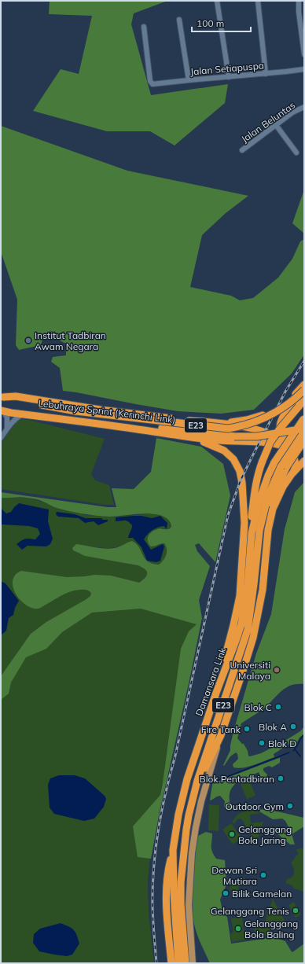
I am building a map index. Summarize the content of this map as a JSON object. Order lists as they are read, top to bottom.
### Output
{
  "streets": {
    "highway": ["Lebuhraya Sprint (Kerinchi Link)", "E23", "Damansara Link"],
    "street": ["Jalan Setiapuspa", "Jalan Beluntas"]
  },
  "places": [
    "Institut Tadbiran Awam Negara",
    "Universiti Malaya",
    "Blok C",
    "Blok A",
    "Fire Tank",
    "Blok D",
    "Blok Pentadbiran",
    "Outdoor Gym",
    "Gelanggang Bola Jaring",
    "Dewan Sri Mutiara",
    "Bilik Gamelan",
    "Gelanggang Tenis",
    "Gelanggang Bola Baling"
  ],
  "scale_bar": "100 m"
}
